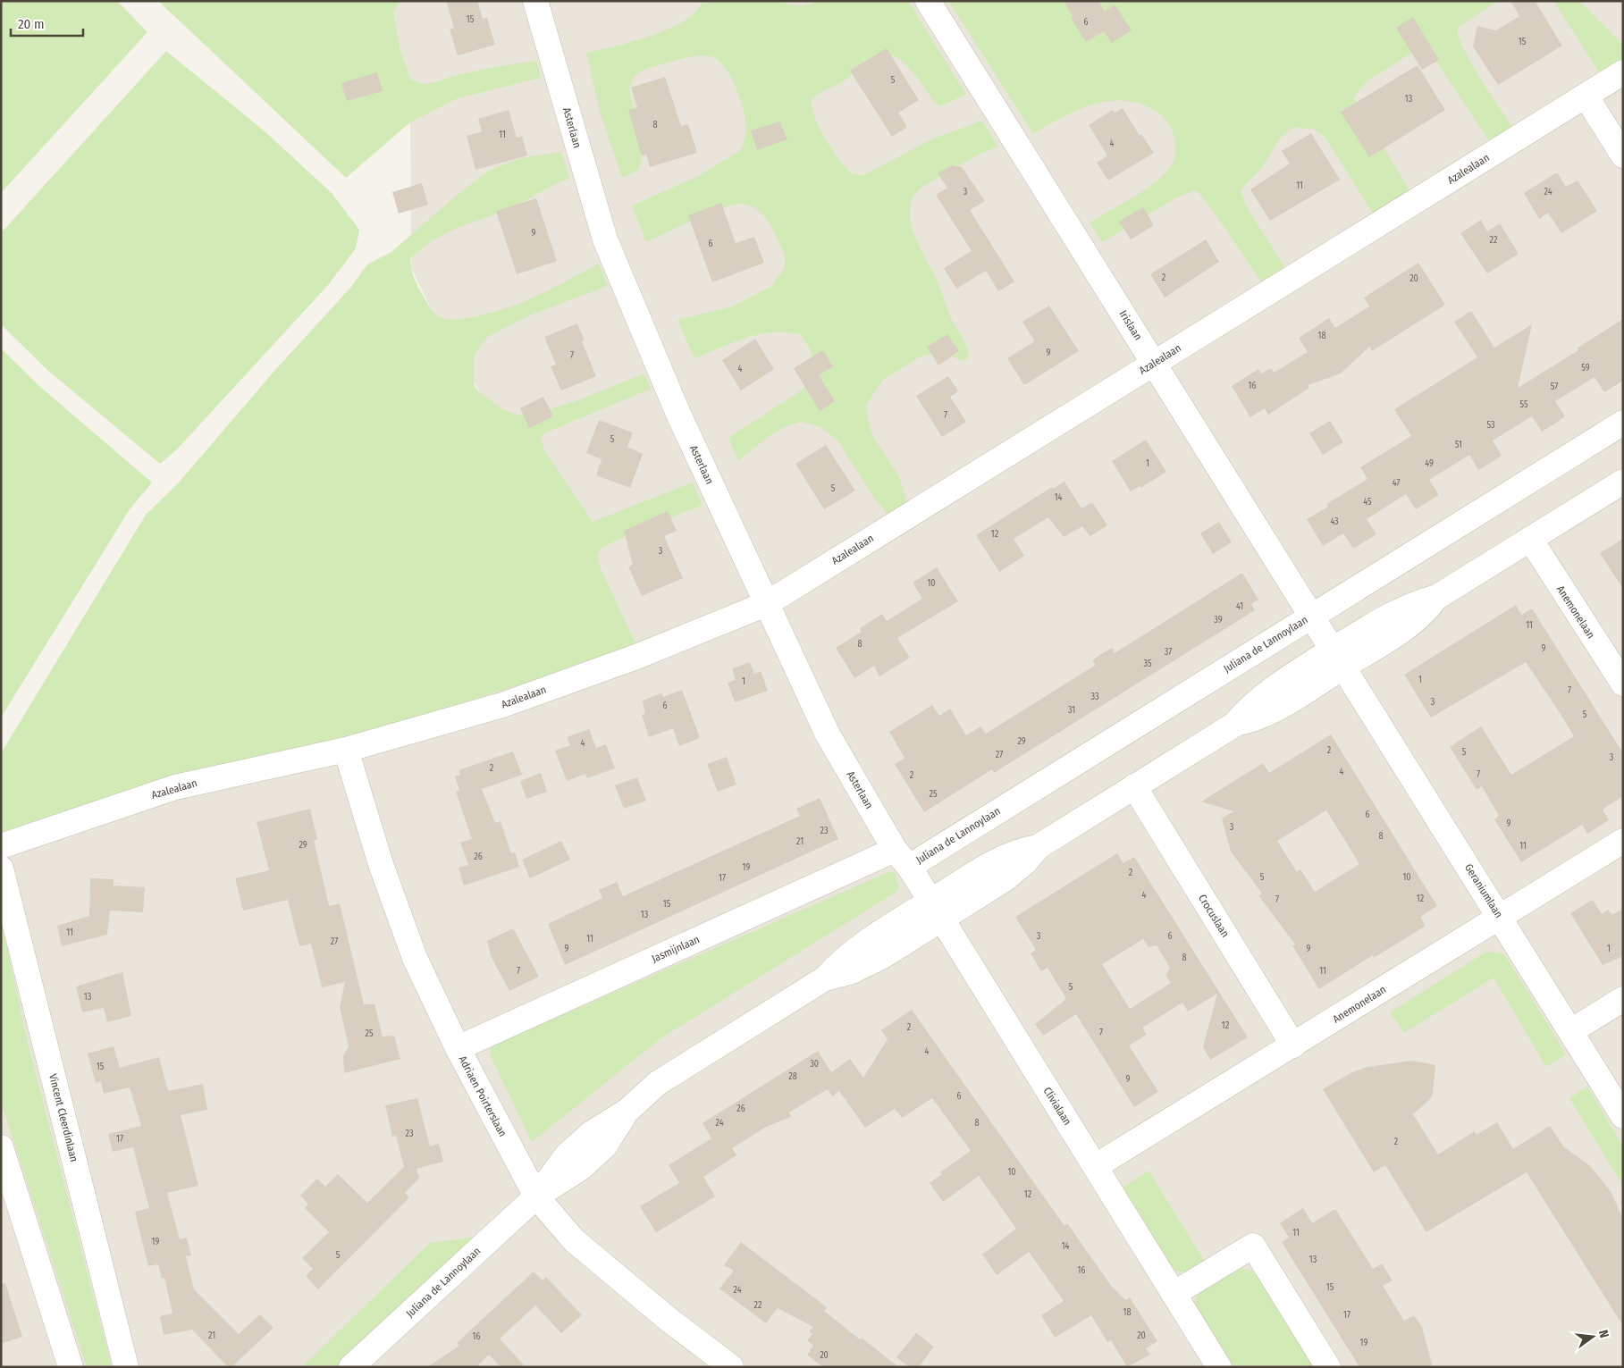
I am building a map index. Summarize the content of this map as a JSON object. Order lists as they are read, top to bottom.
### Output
{
  "streets": {
    "street": [
      "Asterlaan",
      "Azalealaan",
      "Irislaan",
      "Anemonelaan",
      "Juliana de Lannoylaan",
      "Geraniumlaan",
      "Crocuslaan",
      "Jasmijnlaan",
      "Adriaen Poirterslaan",
      "Clivialaan",
      "Vincent Cleerdinlaan"
    ]
  },
  "crossings": [
    ["Asterlaan", "Azalealaan"],
    ["Asterlaan", "Juliana de Lannoylaan"],
    ["Asterlaan", "Jasmijnlaan"],
    ["Asterlaan", "Clivialaan"],
    ["Azalealaan", "Irislaan"],
    ["Azalealaan", "Adriaen Poirterslaan"],
    ["Irislaan", "Juliana de Lannoylaan"],
    ["Irislaan", "Geraniumlaan"],
    ["Anemonelaan", "Juliana de Lannoylaan"],
    ["Anemonelaan", "Geraniumlaan"],
    ["Anemonelaan", "Crocuslaan"],
    ["Anemonelaan", "Clivialaan"],
    ["Juliana de Lannoylaan", "Geraniumlaan"],
    ["Juliana de Lannoylaan", "Crocuslaan"],
    ["Juliana de Lannoylaan", "Jasmijnlaan"],
    ["Juliana de Lannoylaan", "Adriaen Poirterslaan"],
    ["Juliana de Lannoylaan", "Clivialaan"],
    ["Jasmijnlaan", "Adriaen Poirterslaan"]
  ],
  "house_numbers": [
    "15",
    "6",
    "15",
    "5",
    "13",
    "8",
    "11",
    "4",
    "11",
    "3",
    "24",
    "9",
    "22",
    "6",
    "2",
    "20",
    "18",
    "9",
    "7",
    "59",
    "4",
    "16",
    "57",
    "55",
    "7",
    "53",
    "5",
    "51",
    "1",
    "49",
    "47",
    "5",
    "14",
    "45",
    "43",
    "12",
    "3",
    "10",
    "41",
    "39",
    "11",
    "8",
    "9",
    "37",
    "35",
    "1",
    "1",
    "7",
    "33",
    "3",
    "6",
    "31",
    "5",
    "29",
    "4",
    "2",
    "5",
    "27",
    "3",
    "2",
    "4",
    "7",
    "2",
    "25",
    "6",
    "9",
    "3",
    "23",
    "8",
    "21",
    "29",
    "11",
    "26",
    "19",
    "2",
    "5",
    "10",
    "17",
    "4",
    "12",
    "7",
    "15",
    "13",
    "11",
    "3",
    "6",
    "11",
    "27",
    "9",
    "9",
    "1",
    "8",
    "7",
    "11",
    "5",
    "13",
    "12",
    "2",
    "7",
    "25",
    "4",
    "30",
    "15",
    "28",
    "9",
    "6",
    "26",
    "24",
    "8",
    "23",
    "17",
    "2",
    "10",
    "12",
    "11",
    "19",
    "14",
    "5",
    "13",
    "16",
    "15",
    "24",
    "22",
    "18",
    "17",
    "21",
    "20",
    "16",
    "19",
    "20"
  ],
  "scale_bar": "20 m",
  "north": "right"
}
